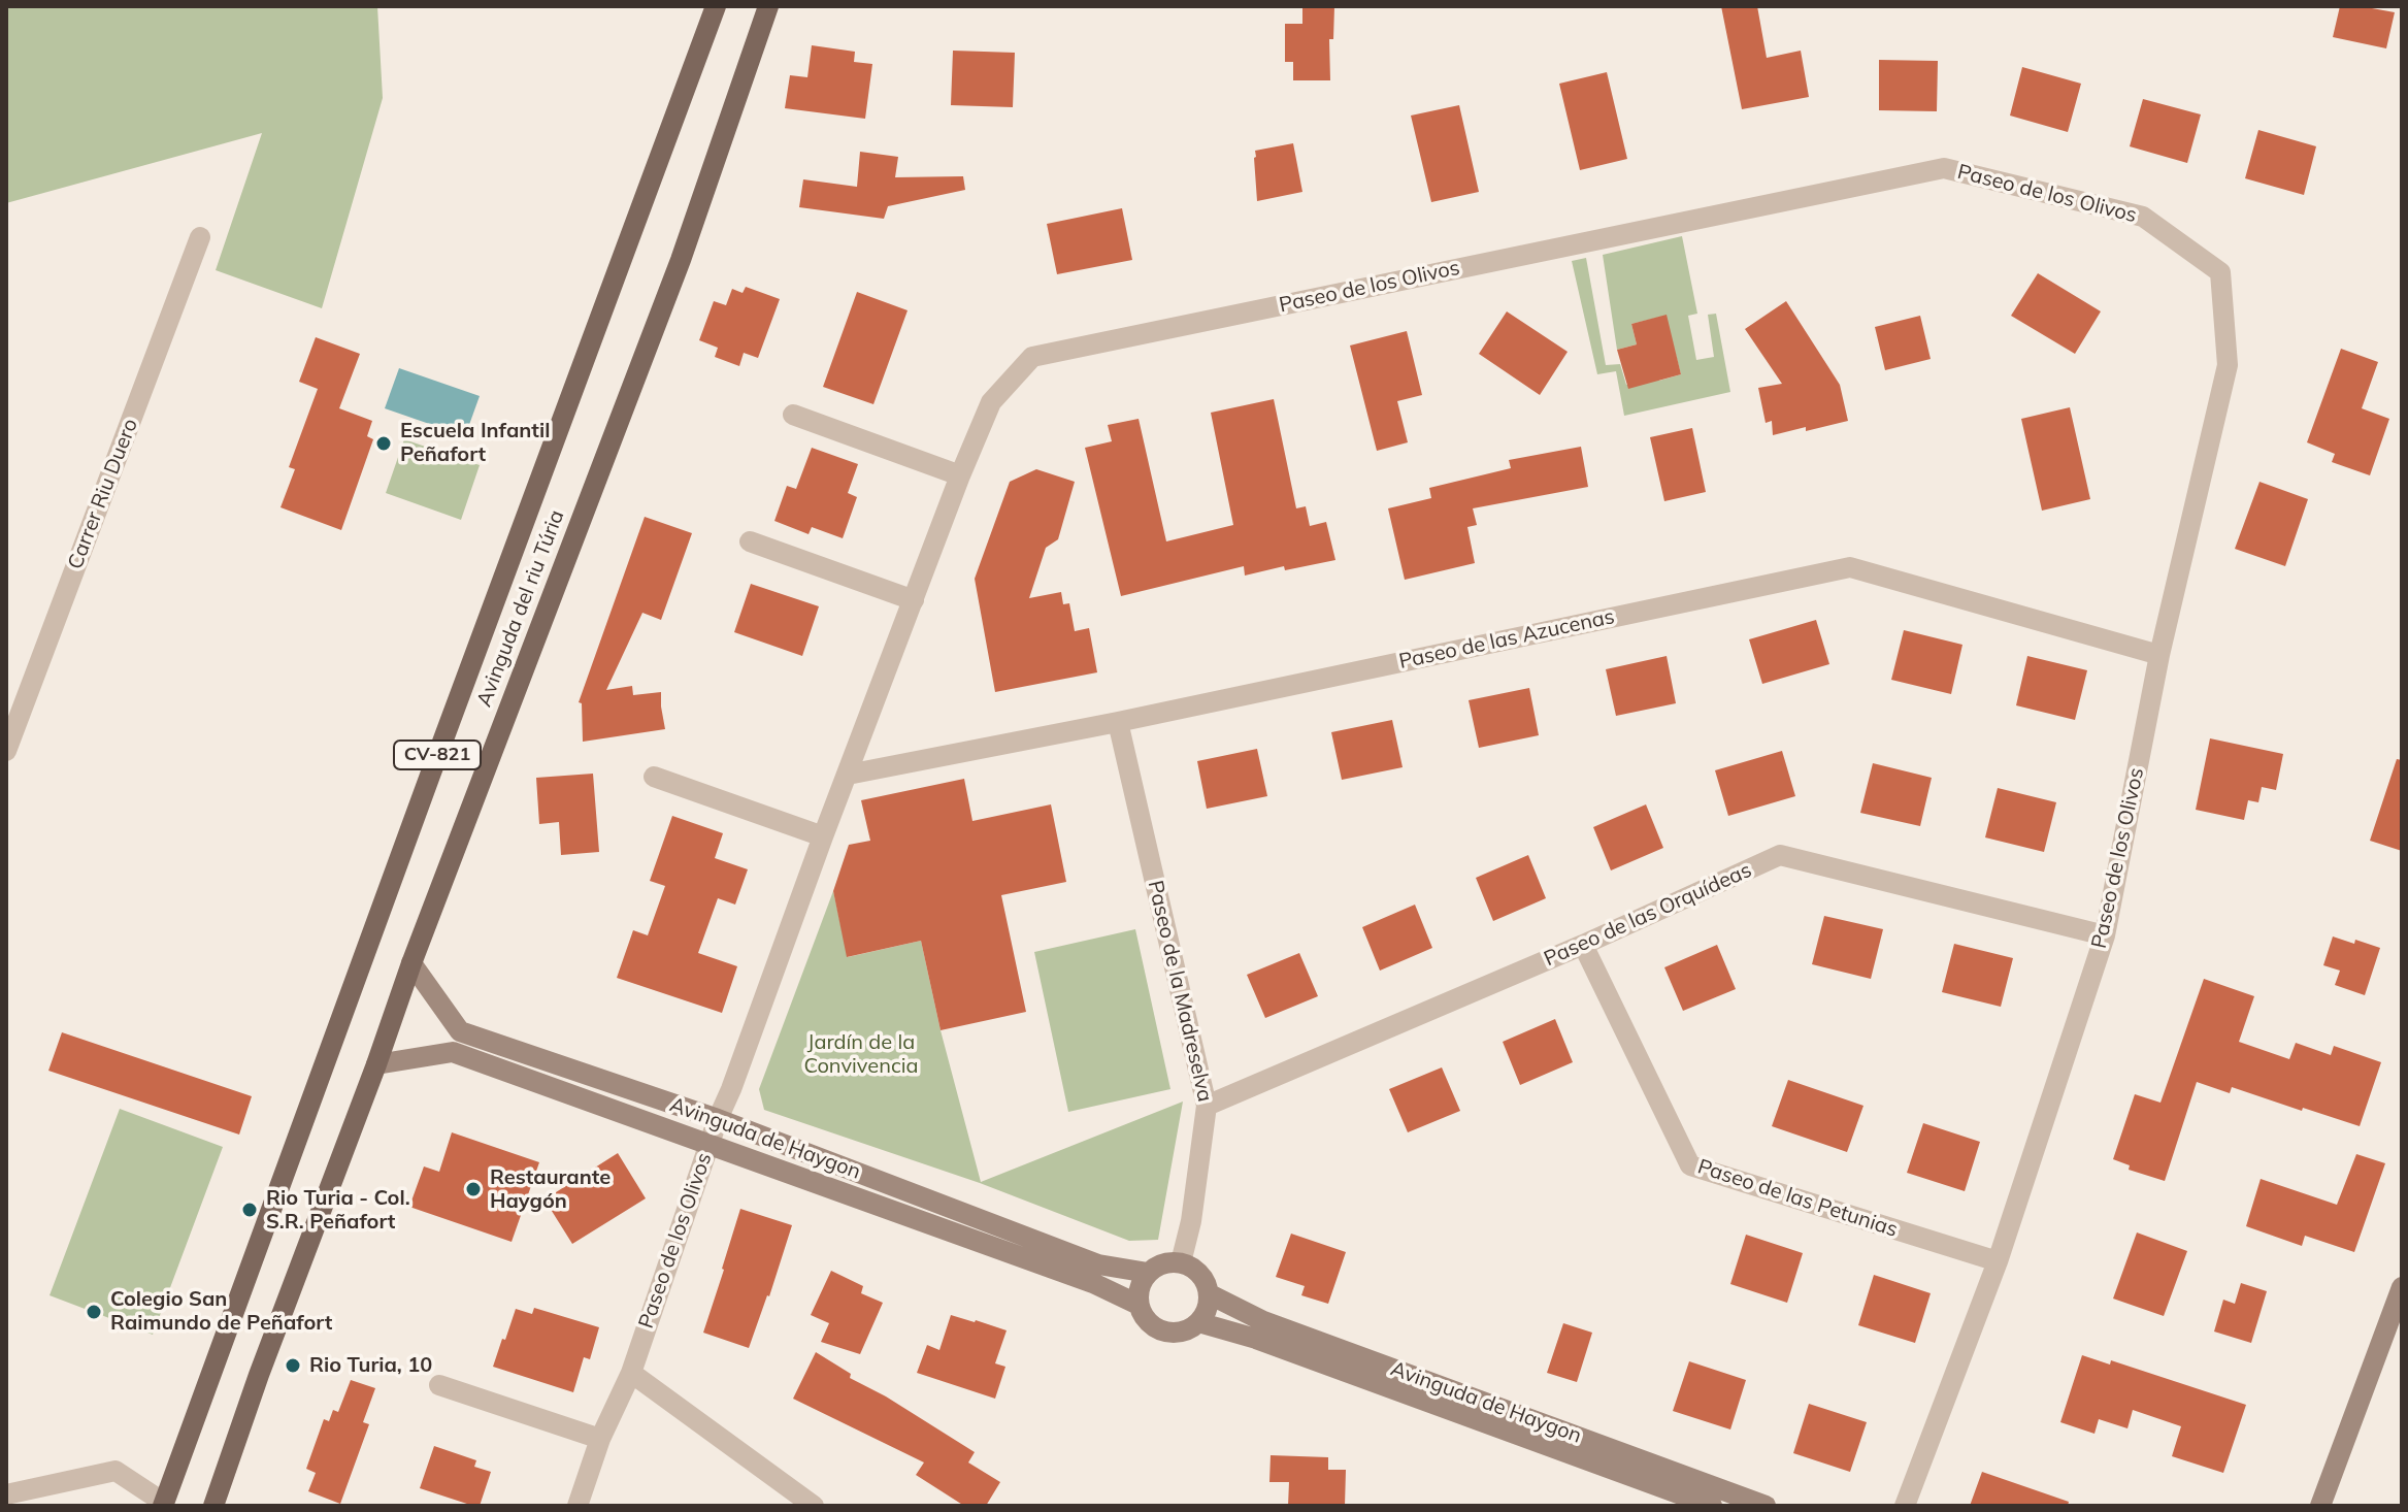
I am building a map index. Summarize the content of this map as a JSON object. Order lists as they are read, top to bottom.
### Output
{
  "streets": {
    "main road": ["Avinguda del riu Túria", "CV-821"],
    "street": [
      "Paseo de los Olivos",
      "Carrer Riu Duero",
      "Paseo de las Azucenas",
      "Paseo de las Orquídeas",
      "Paseo de la Madreselva",
      "Avinguda de Haygon",
      "Paseo de las Petunias"
    ]
  },
  "crossings": [
    ["Paseo de los Olivos", "Paseo de las Azucenas"],
    ["Paseo de los Olivos", "Paseo de las Orquídeas"],
    ["Paseo de los Olivos", "Avinguda de Haygon"],
    ["Paseo de los Olivos", "Paseo de las Petunias"],
    ["Avinguda del riu Túria", "Avinguda de Haygon"],
    ["Paseo de las Azucenas", "Paseo de la Madreselva"],
    ["Paseo de las Orquídeas", "Paseo de la Madreselva"],
    ["Paseo de las Orquídeas", "Paseo de las Petunias"],
    ["Paseo de la Madreselva", "Avinguda de Haygon"]
  ],
  "parks": ["Jardín de la Convivencia"],
  "places": [
    "Escuela Infantil Peñafort",
    "Restaurante Haygón",
    "Rio Turia - Col. S.R. Peñafort",
    "Colegio San Raimundo de Peñafort",
    "Rio Turia, 10"
  ]
}
